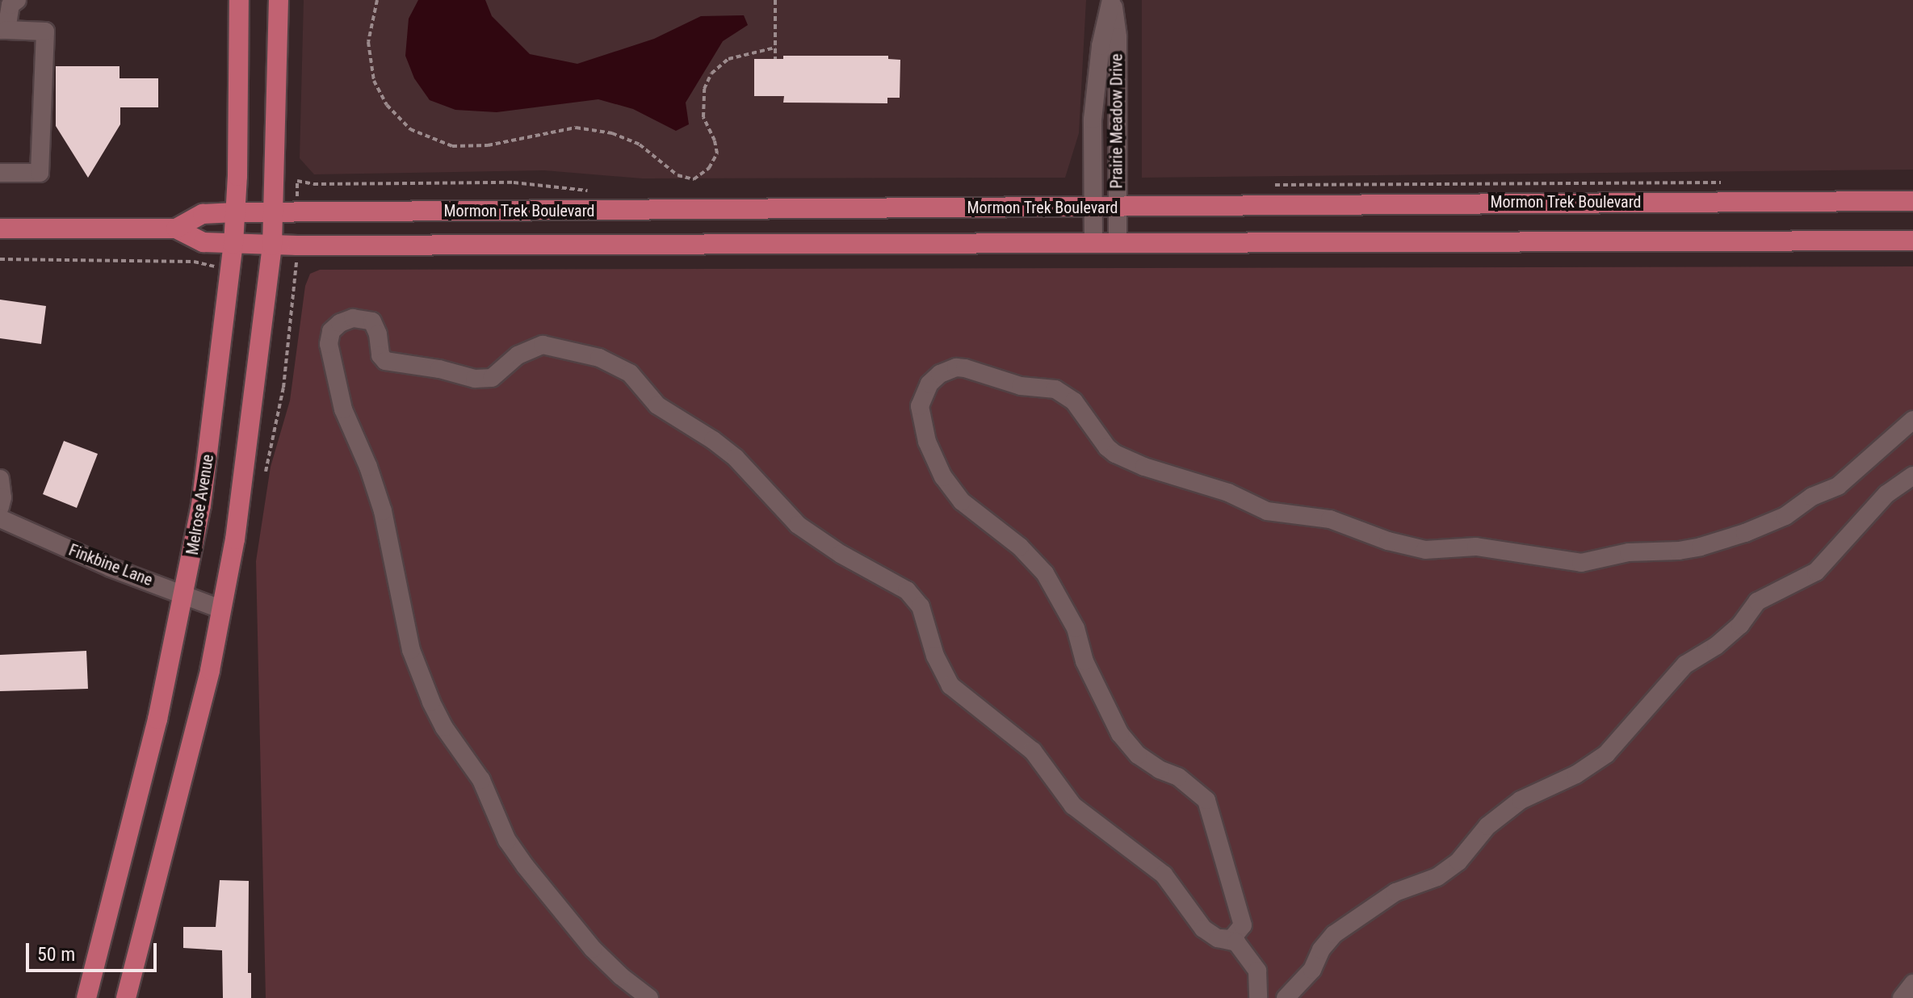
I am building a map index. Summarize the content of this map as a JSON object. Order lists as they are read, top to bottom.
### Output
{
  "streets": {
    "main road": ["Mormon Trek Boulevard", "Melrose Avenue"],
    "street": ["Prairie Meadow Drive", "Finkbine Lane"]
  },
  "crossings": [
    ["Prairie Meadow Drive", "Mormon Trek Boulevard"],
    ["Mormon Trek Boulevard", "Melrose Avenue"],
    ["Melrose Avenue", "Finkbine Lane"]
  ],
  "scale_bar": "50 m"
}
